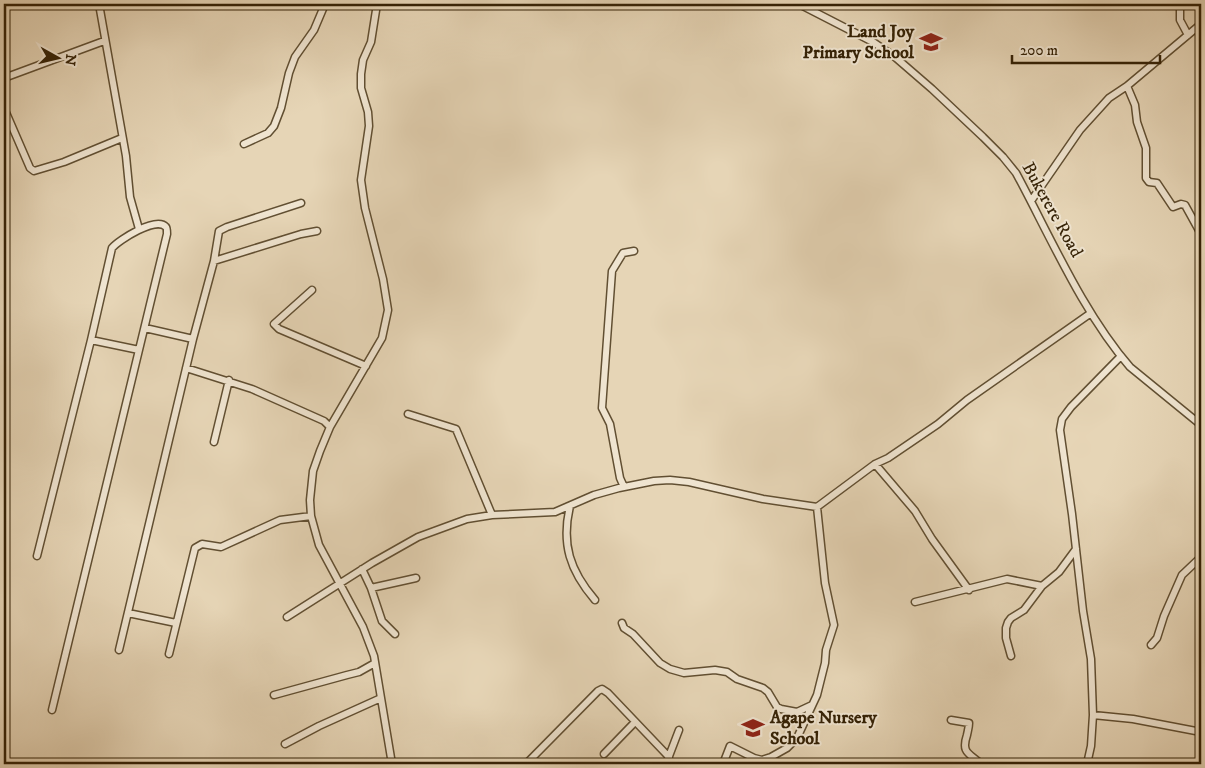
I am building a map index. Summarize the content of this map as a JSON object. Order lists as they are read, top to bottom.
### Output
{
  "streets": {
    "street": ["Bukerere Road"]
  },
  "places": {
    "school or university": ["Land Joy Primary School", "Agape Nursery School"]
  },
  "scale_bar": "200 m",
  "north": "right"
}
